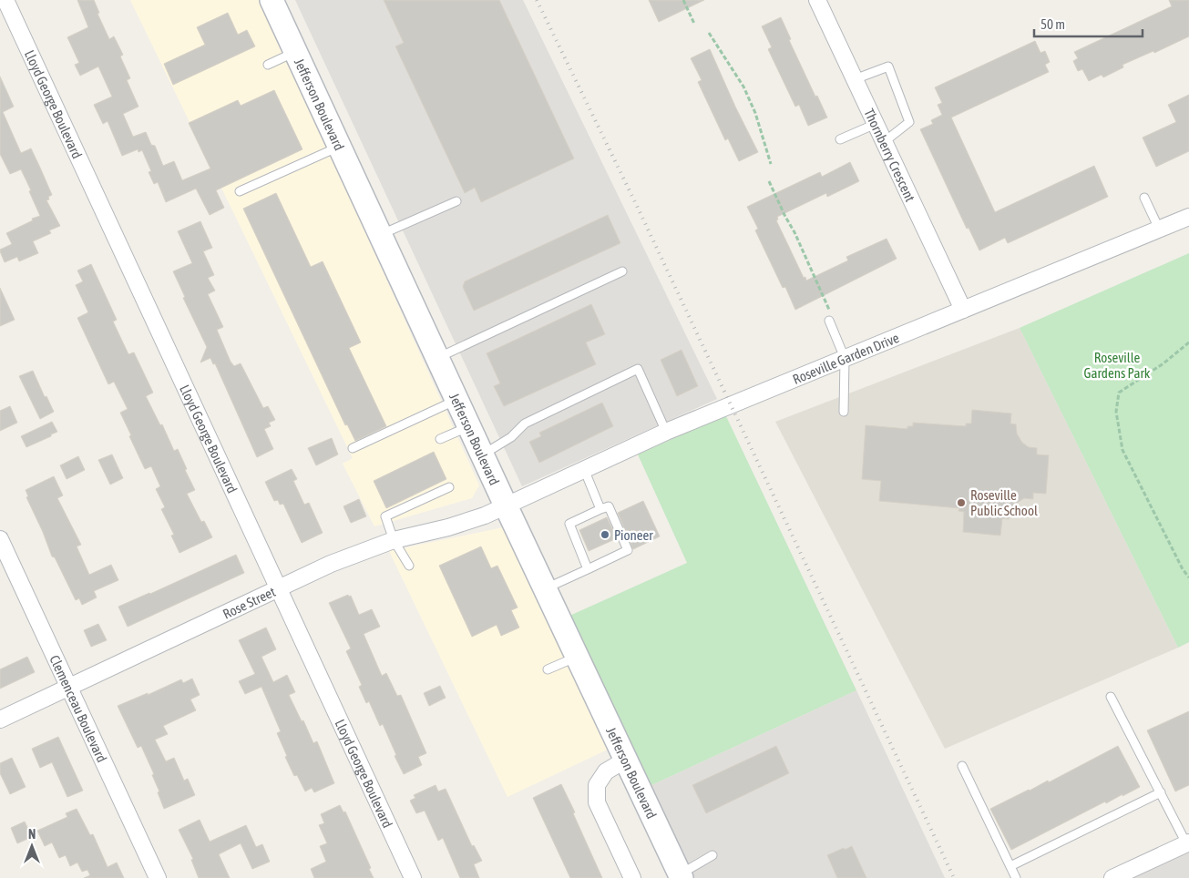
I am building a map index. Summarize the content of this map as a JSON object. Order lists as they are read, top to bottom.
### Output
{
  "streets": {
    "street": [
      "Lloyd George Boulevard",
      "Jefferson Boulevard",
      "Thornberry Crescent",
      "Roseville Garden Drive",
      "Rose Street",
      "Clemenceau Boulevard"
    ]
  },
  "crossings": [
    ["Lloyd George Boulevard", "Rose Street"],
    ["Jefferson Boulevard", "Roseville Garden Drive"],
    ["Jefferson Boulevard", "Rose Street"],
    ["Thornberry Crescent", "Roseville Garden Drive"],
    ["Roseville Garden Drive", "Rose Street"],
    ["Rose Street", "Clemenceau Boulevard"]
  ],
  "parks": ["Roseville Gardens Park"],
  "places": ["Roseville Public School", "Pioneer"],
  "scale_bar": "50 m",
  "north": "top"
}
